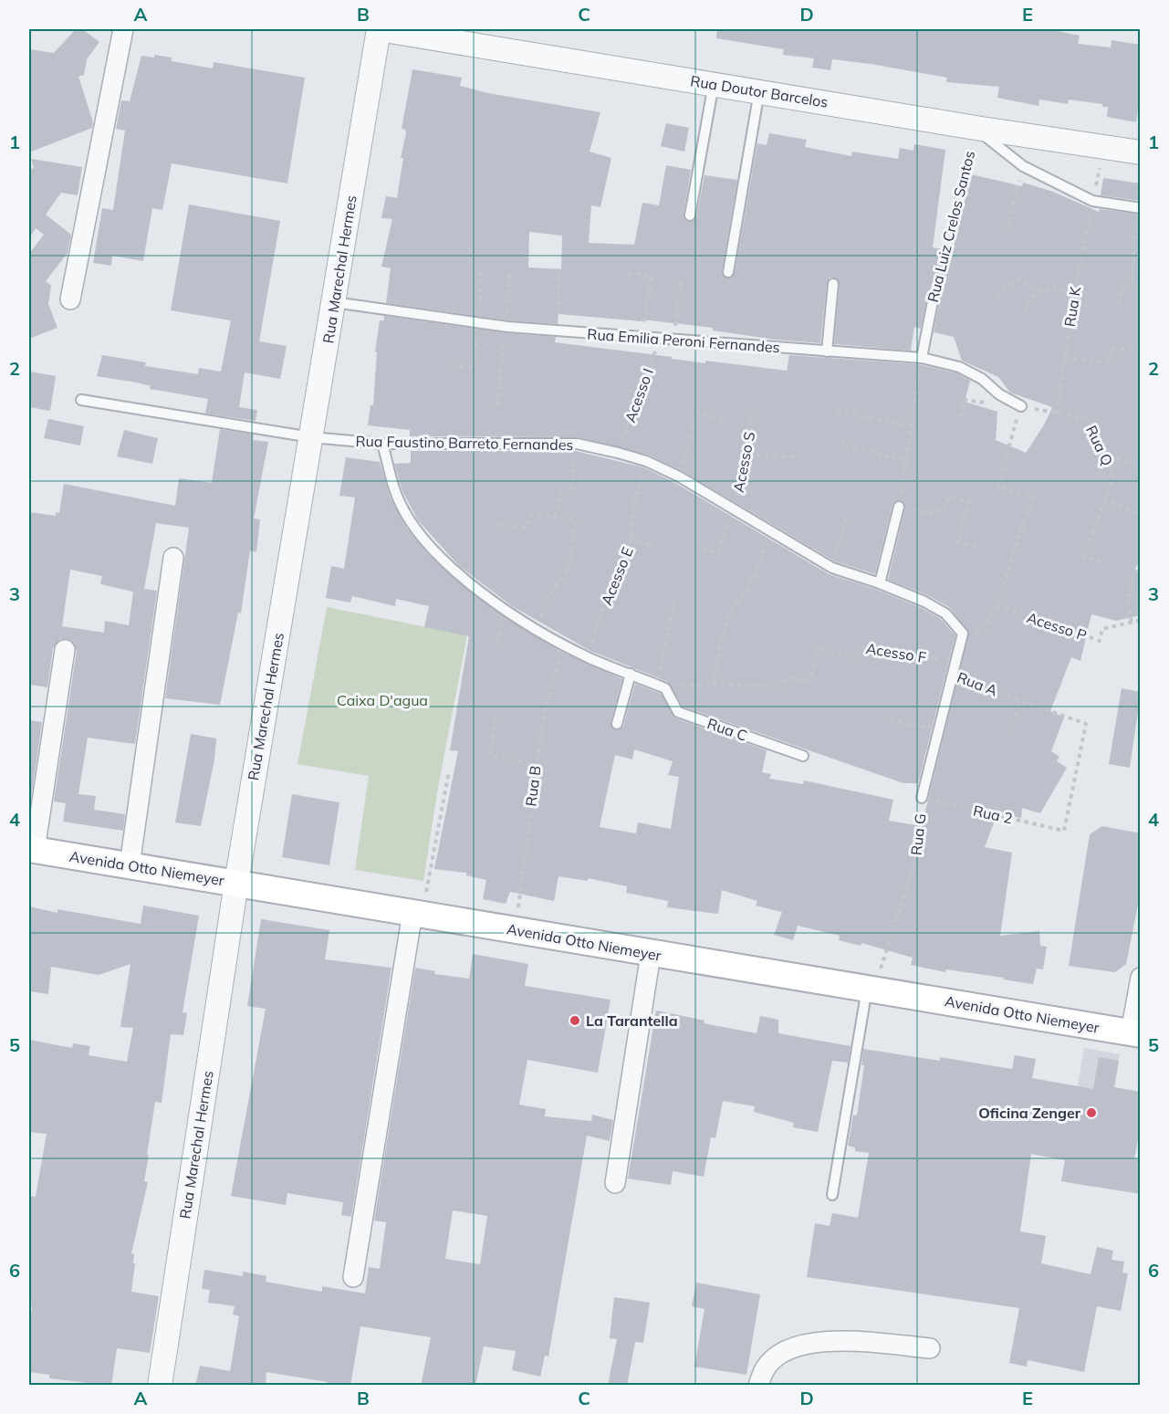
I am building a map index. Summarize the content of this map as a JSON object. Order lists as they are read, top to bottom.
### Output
{
  "streets": {
    "main road": ["Avenida Otto Niemeyer"],
    "street": ["Rua Doutor Barcelos", "Rua Marechal Hermes"],
    "lane": [
      "Rua Luiz Crelos Santos",
      "Rua Emilia Peroni Fernandes",
      "Rua Faustino Barreto Fernandes",
      "Rua A",
      "Rua C",
      "Rua G"
    ],
    "path": [
      "Rua K",
      "Acesso I",
      "Rua Q",
      "Acesso S",
      "Acesso E",
      "Acesso P",
      "Acesso F",
      "Rua B",
      "Rua 2"
    ]
  },
  "crossings": [
    ["Rua Doutor Barcelos", "Rua Luiz Crelos Santos"],
    ["Rua Doutor Barcelos", "Rua Marechal Hermes"],
    ["Rua Doutor Barcelos", "Rua K"],
    ["Rua Luiz Crelos Santos", "Rua Emilia Peroni Fernandes"],
    ["Rua Marechal Hermes", "Rua Emilia Peroni Fernandes"],
    ["Rua Marechal Hermes", "Rua Faustino Barreto Fernandes"],
    ["Rua Marechal Hermes", "Avenida Otto Niemeyer"],
    ["Rua K", "Rua Q"],
    ["Rua Emilia Peroni Fernandes", "Acesso I"],
    ["Rua Emilia Peroni Fernandes", "Rua Q"],
    ["Acesso I", "Rua Faustino Barreto Fernandes"],
    ["Rua Faustino Barreto Fernandes", "Acesso S"],
    ["Rua Faustino Barreto Fernandes", "Acesso E"],
    ["Rua Faustino Barreto Fernandes", "Rua A"],
    ["Acesso F", "Rua A"],
    ["Acesso F", "Rua C"],
    ["Rua A", "Rua 2"],
    ["Rua A", "Rua G"],
    ["Rua B", "Avenida Otto Niemeyer"],
    ["Rua 2", "Rua G"],
    ["Rua G", "Avenida Otto Niemeyer"]
  ],
  "parks": ["Caixa D'agua"],
  "places": ["La Tarantella", "Oficina Zenger"],
  "grid": {
    "columns": [
      "A",
      "B",
      "C",
      "D",
      "E"
    ],
    "rows": [
      "1",
      "2",
      "3",
      "4",
      "5",
      "6"
    ]
  }
}
